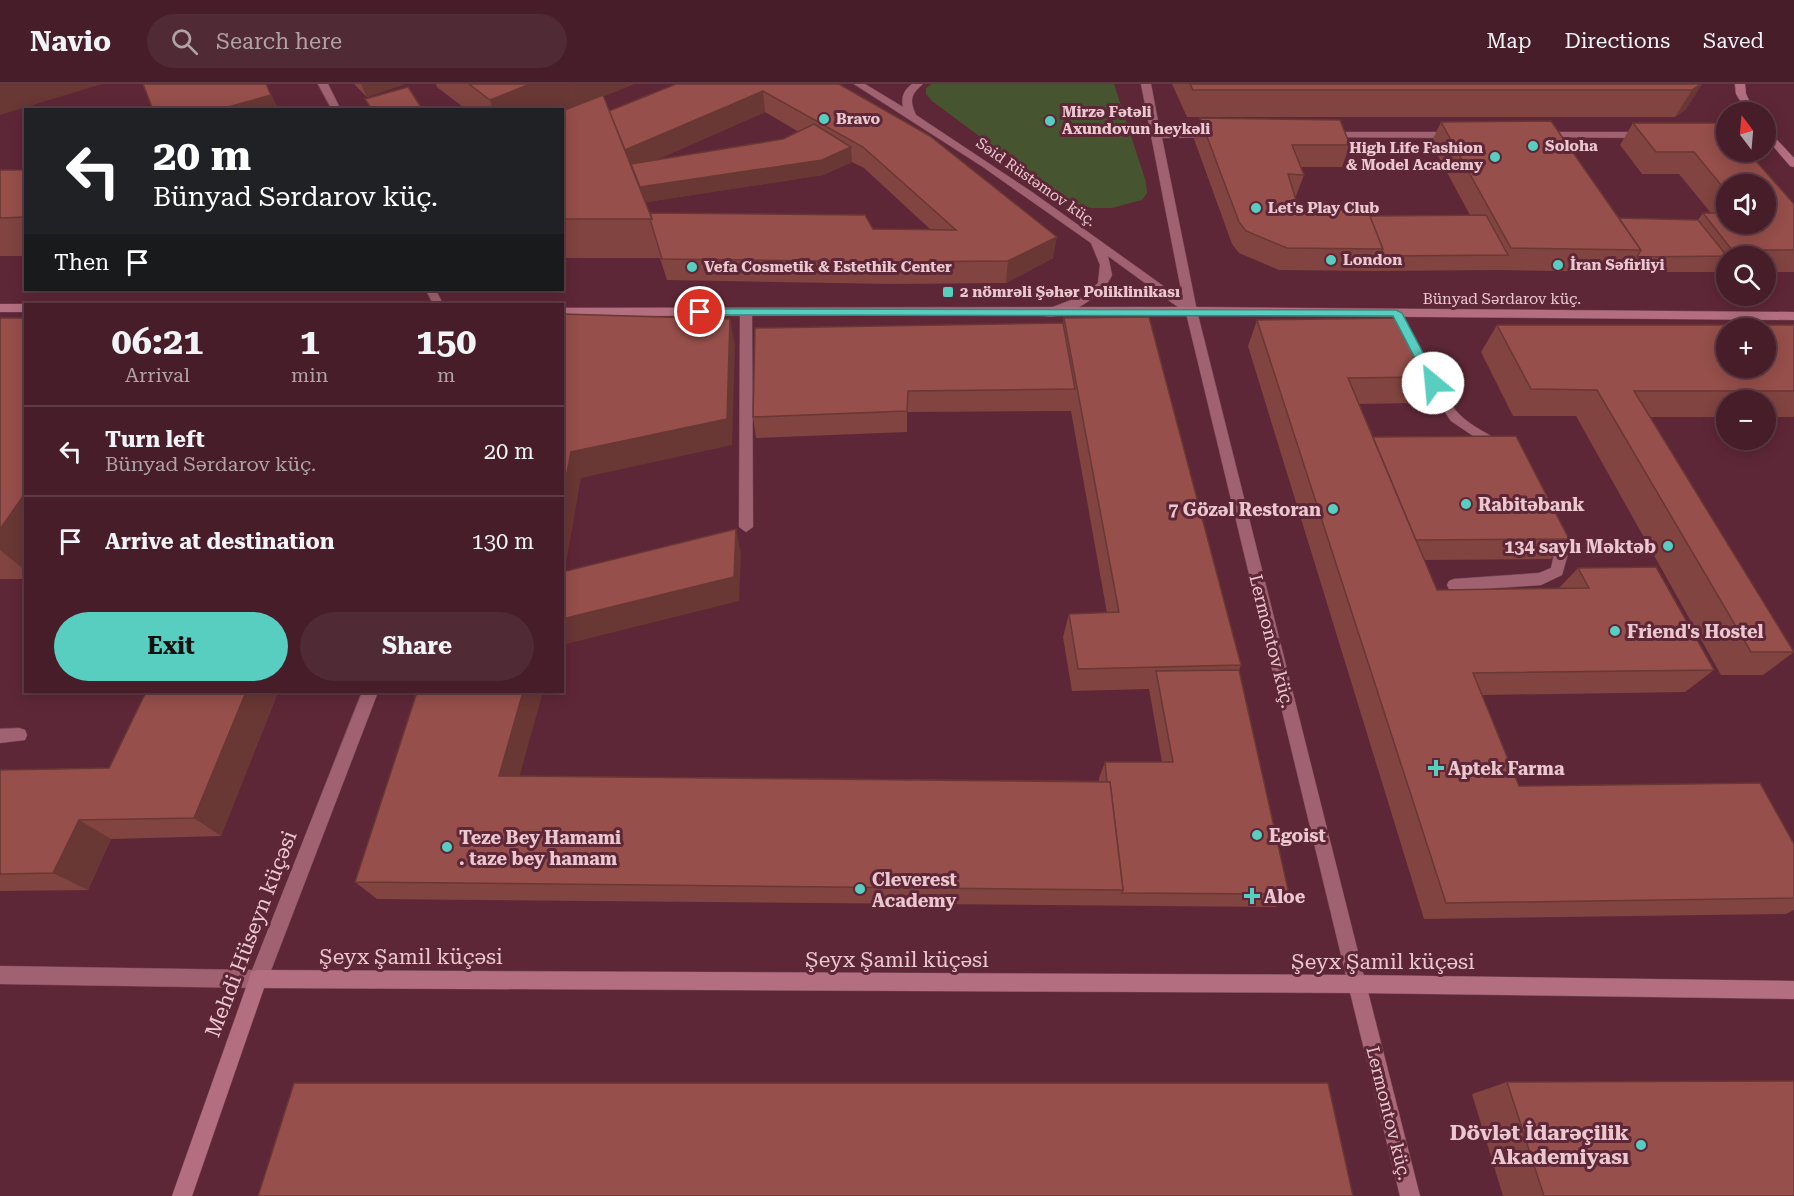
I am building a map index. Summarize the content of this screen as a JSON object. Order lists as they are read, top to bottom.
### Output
{
  "streets": {
    "main road": ["Bünyad Sərdarov küç.", "Mehdi Hüseyn küçəsi", "Şeyx Şamil küçəsi"],
    "street": ["Səid Rüstəmov küç.", "Lermontov küç."]
  },
  "crossings": [
    ["Səid Rüstəmov küç.", "Bünyad Sərdarov küç."],
    ["Səid Rüstəmov küç.", "Lermontov küç."],
    ["Bünyad Sərdarov küç.", "Lermontov küç."],
    ["Lermontov küç.", "Şeyx Şamil küçəsi"],
    ["Mehdi Hüseyn küçəsi", "Şeyx Şamil küçəsi"]
  ],
  "places": {
    "other": [
      "Bravo",
      "Mirzə Fətəli Axundovun heykəli",
      "Soloha",
      "High Life Fashion & Model Academy",
      "Let's Play Club",
      "London",
      "İran Səfirliyi",
      "Vefa Cosmetik & Estethik Center",
      "Rabitəbank",
      "7 Gözəl Restoran",
      "134 saylı Məktəb",
      "Friend's Hostel",
      "Egoist",
      "Teze Bey Hamami . taze bey hamam",
      "Cleverest Academy",
      "Dövlət İdarəçilik Akademiyası"
    ],
    "transit": ["2 nömrəli Şəhər Poliklinikası"],
    "health": ["Aptek Farma", "Aloe"]
  },
  "north": "top",
  "page": {
    "header": "Navio",
    "search": "Search here",
    "nav": ["Map", "Directions", "Saved"],
    "map_buttons": ["+", "−"],
    "turn": ["20 m", "Bünyad Sərdarov küç."],
    "then": "Then",
    "eta": [
      "06:21",
      "Arrival",
      "1",
      "min",
      "150",
      "m"
    ],
    "list": [
      {
        "name": "Turn left",
        "note": "Bünyad Sərdarov küç.",
        "value": "20 m"
      },
      {
        "name": "Arrive at destination",
        "value": "130 m"
      }
    ],
    "buttons": ["Exit", "Share"]
  }
}
